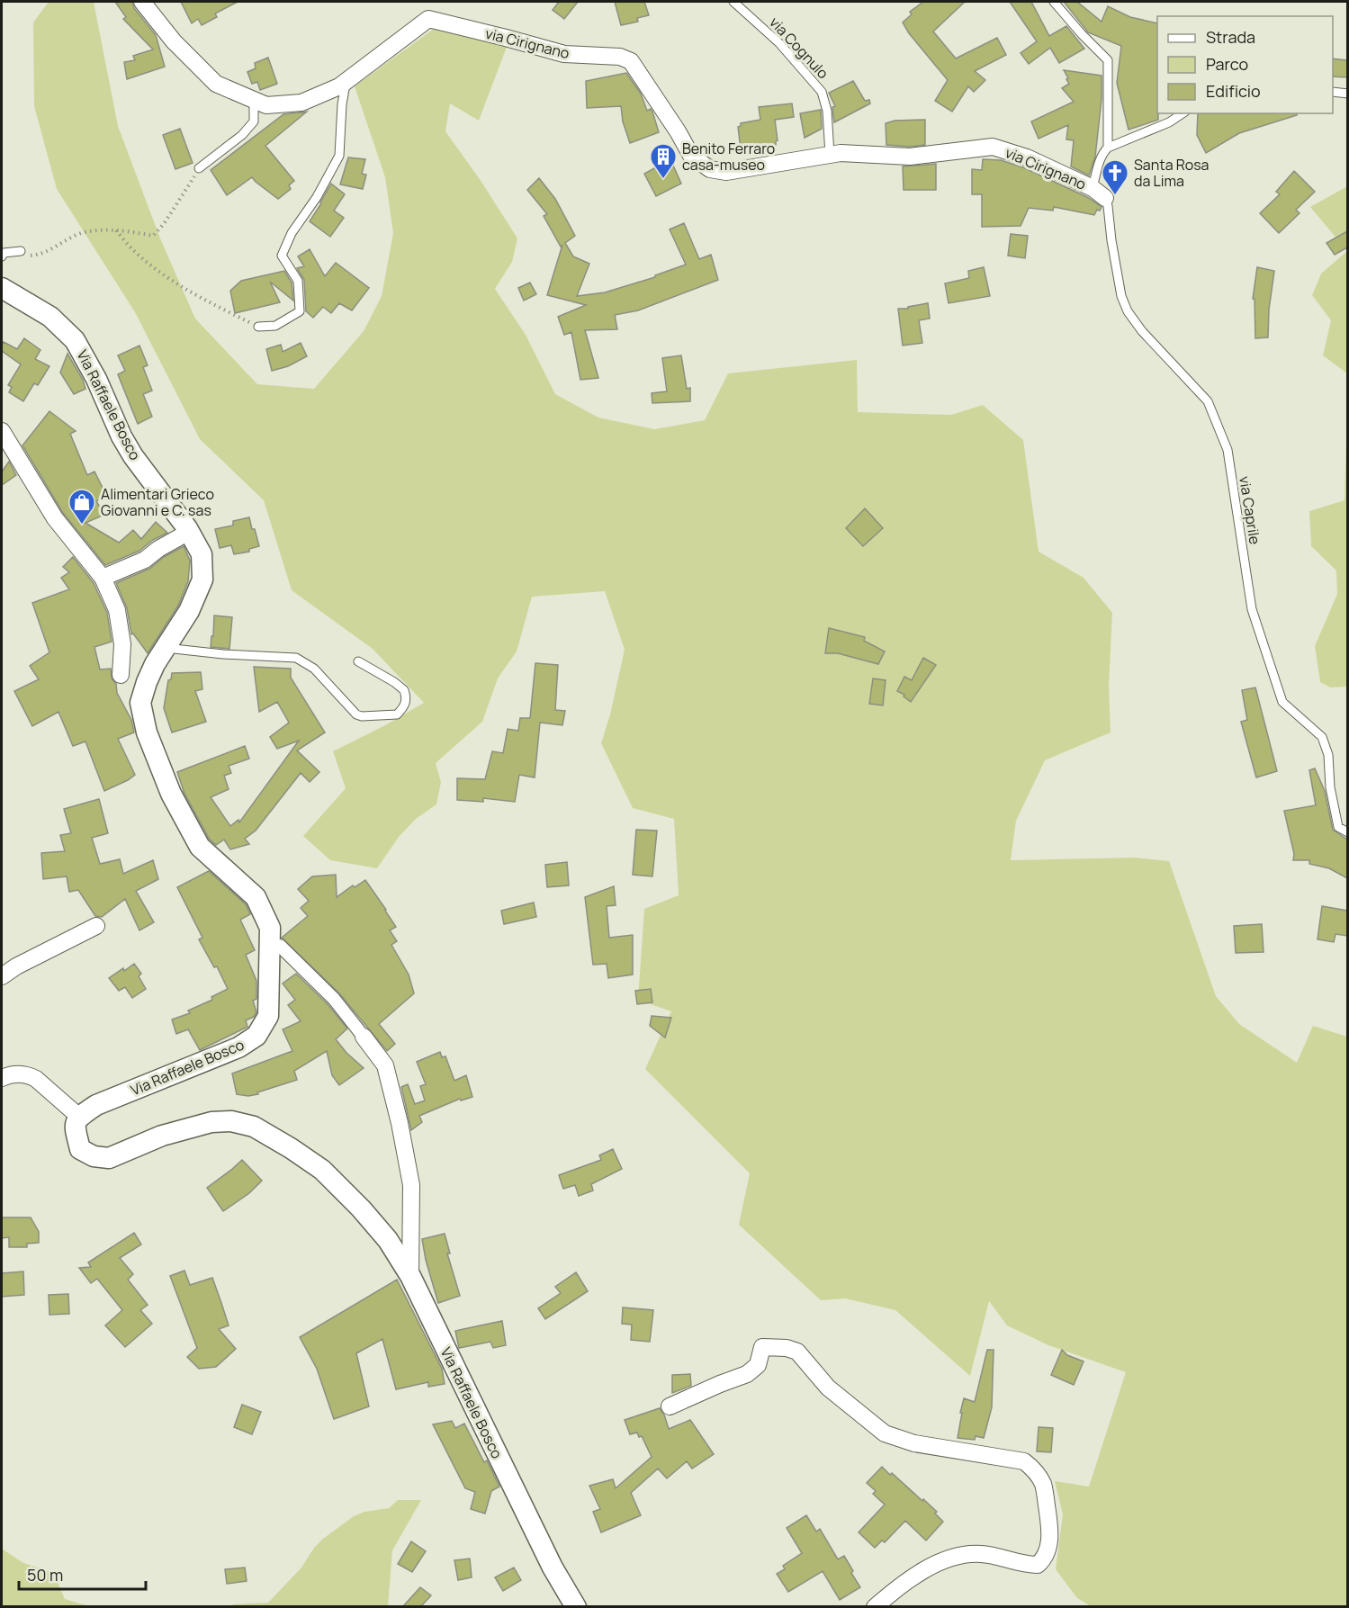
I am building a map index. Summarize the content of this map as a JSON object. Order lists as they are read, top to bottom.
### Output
{
  "streets": {
    "street": ["via Cirignano", "Via Raffaele Bosco"],
    "lane": ["via Cognulo", "via Caprile"]
  },
  "crossings": [
    ["via Cirignano", "via Cognulo"],
    ["via Cirignano", "via Caprile"]
  ],
  "places": {
    "building": ["Benito Ferraro casa-museo"],
    "church": ["Santa Rosa da Lima"],
    "shop": ["Alimentari Grieco Giovanni e C. sas"]
  },
  "legend": ["Strada", "Parco", "Edificio"],
  "scale_bar": "50 m"
}
